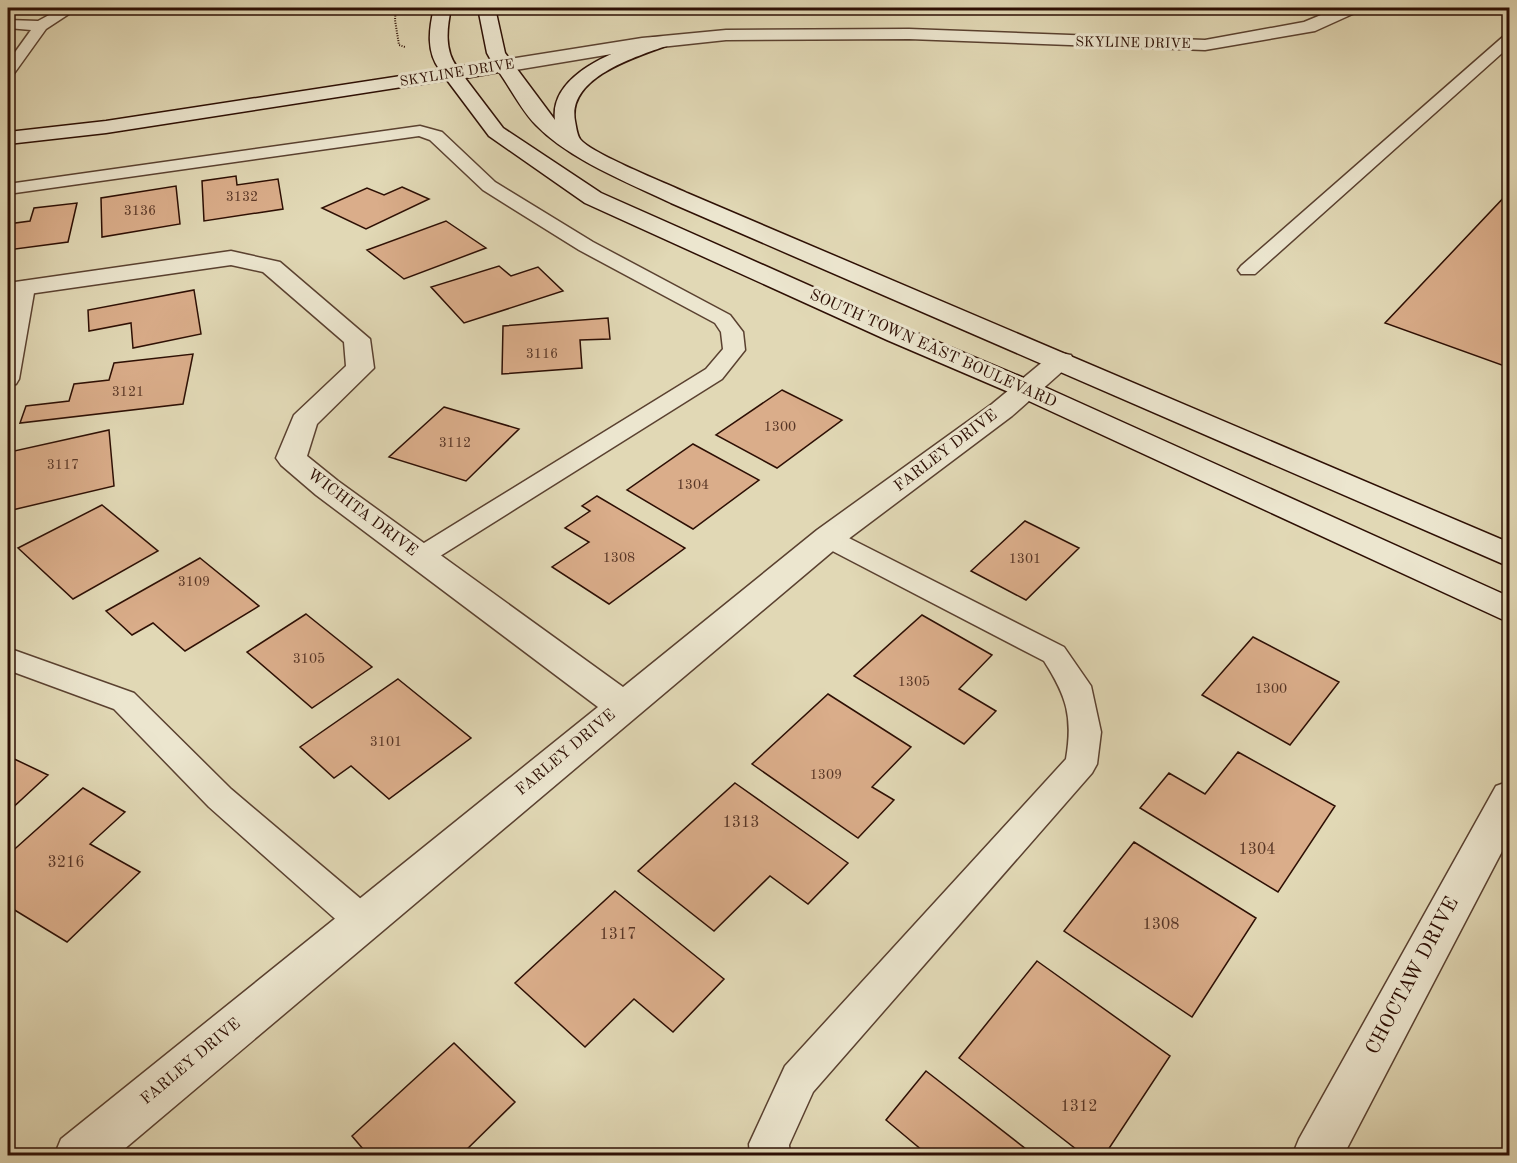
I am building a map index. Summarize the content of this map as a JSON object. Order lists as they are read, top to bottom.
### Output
{
  "streets": {
    "main road": [
      "SKYLINE DRIVE",
      "SOUTH TOWN EAST BOULEVARD",
      "FARLEY DRIVE",
      "WICHITA DRIVE",
      "CHOCTAW DRIVE"
    ]
  },
  "crossings": [
    ["SKYLINE DRIVE", "SOUTH TOWN EAST BOULEVARD"],
    ["SOUTH TOWN EAST BOULEVARD", "FARLEY DRIVE"],
    ["FARLEY DRIVE", "WICHITA DRIVE"]
  ],
  "house_numbers": [
    "3132",
    "3136",
    "3116",
    "3121",
    "1300",
    "3112",
    "3117",
    "1304",
    "1308",
    "1301",
    "3109",
    "3105",
    "1305",
    "1300",
    "3101",
    "1309",
    "1313",
    "1304",
    "3216",
    "1308",
    "1317",
    "1312"
  ]
}
